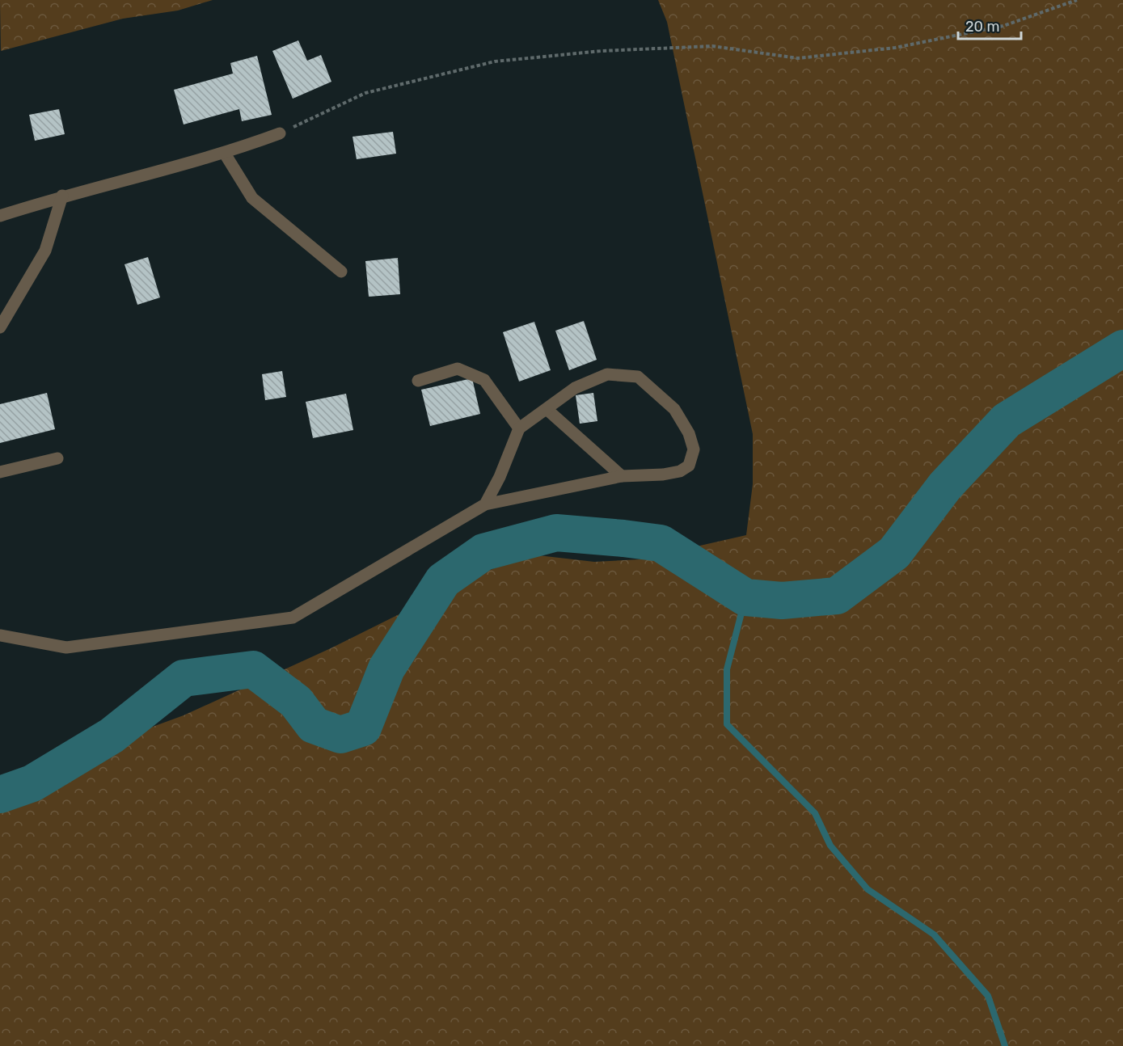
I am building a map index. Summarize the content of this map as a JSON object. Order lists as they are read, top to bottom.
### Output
{
  "scale_bar": "20 m"
}
